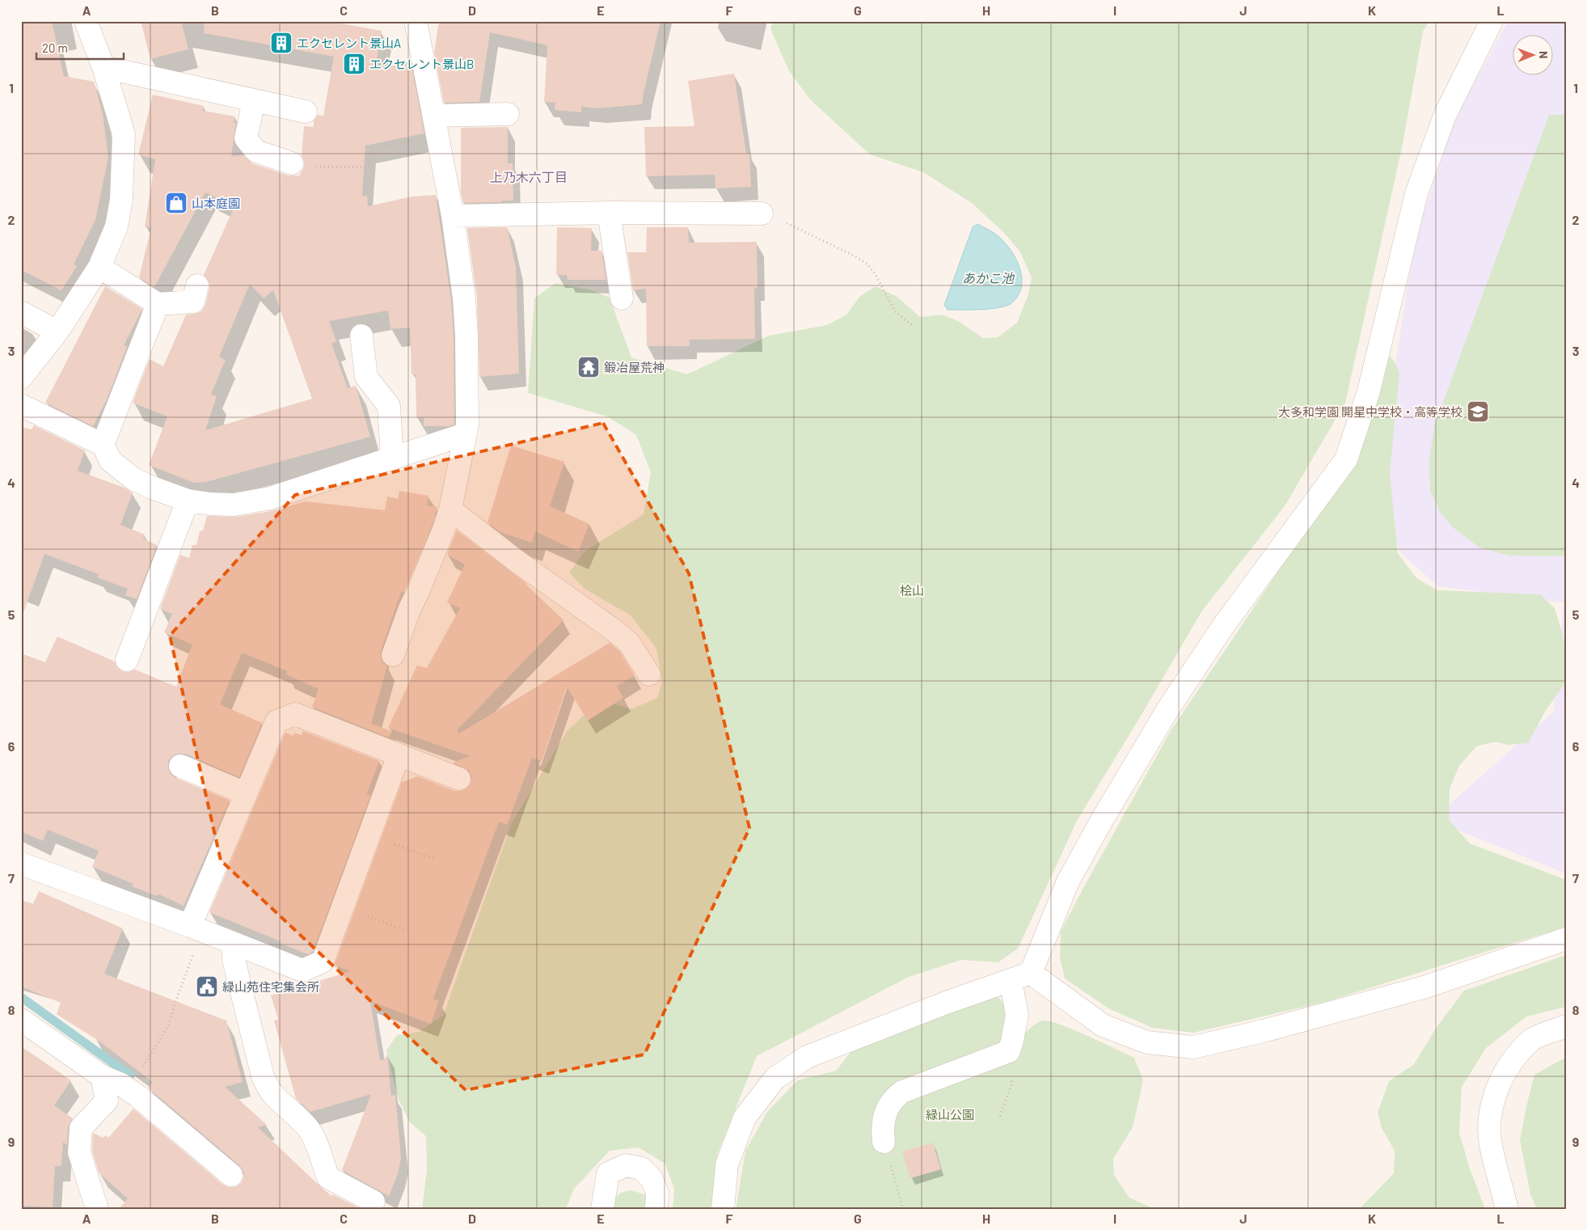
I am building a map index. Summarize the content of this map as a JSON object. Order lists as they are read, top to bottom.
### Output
{
  "districts": ["上乃木六丁目"],
  "water": ["あかこ池"],
  "parks": ["桧山", "緑山公園"],
  "places": {
    "building": ["エクセレント景山A", "エクセレント景山B"],
    "shop": ["山本庭園"],
    "temple": ["鍛冶屋荒神"],
    "school or university": ["大多和学園 開星中学校・高等学校"],
    "public building": ["緑山苑住宅集会所"]
  },
  "scale_bar": "20 m",
  "north": "right",
  "grid": {
    "columns": [
      "A",
      "B",
      "C",
      "D",
      "E",
      "F",
      "G",
      "H",
      "I",
      "J",
      "K",
      "L"
    ],
    "rows": [
      "1",
      "2",
      "3",
      "4",
      "5",
      "6",
      "7",
      "8",
      "9"
    ]
  }
}
